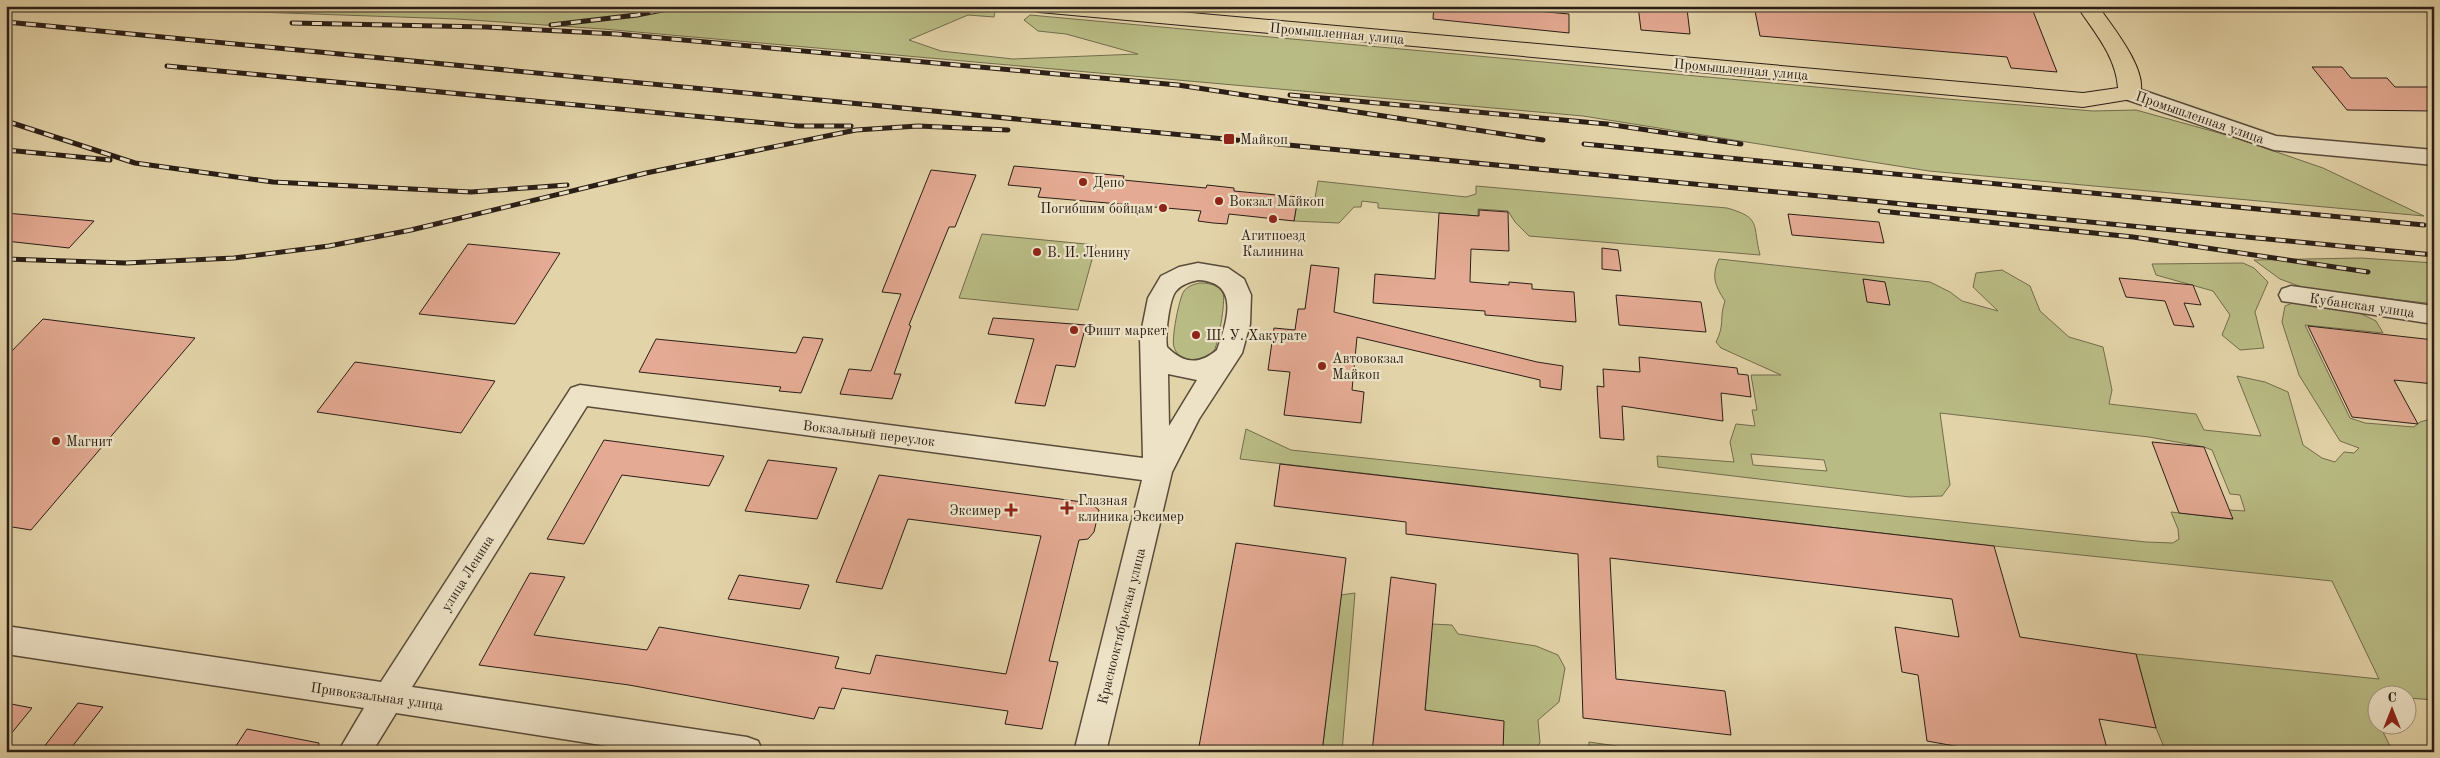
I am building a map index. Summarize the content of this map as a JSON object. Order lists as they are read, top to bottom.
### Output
{
  "streets": {
    "main road": ["Промышленная улица"],
    "street": [
      "Кубанская улица",
      "Вокзальный переулок",
      "улица Ленина",
      "Краснооктябрьская улица",
      "Привокзальная улица"
    ]
  },
  "crossings": [
    ["Вокзальный переулок", "улица Ленина"],
    ["Вокзальный переулок", "Краснооктябрьская улица"],
    ["улица Ленина", "Привокзальная улица"]
  ],
  "places": {
    "transit": ["Майкоп"],
    "other": [
      "Депо",
      "Вокзал Майкоп",
      "Погибшим бойцам",
      "Агитпоезд Калинина",
      "В. И. Ленину",
      "Фишт маркет",
      "Ш. У. Хакурате",
      "Автовокзал Майкоп",
      "Магнит"
    ],
    "health": ["Глазная клиника Эксимер", "Эксимер"]
  },
  "north": "top"
}
